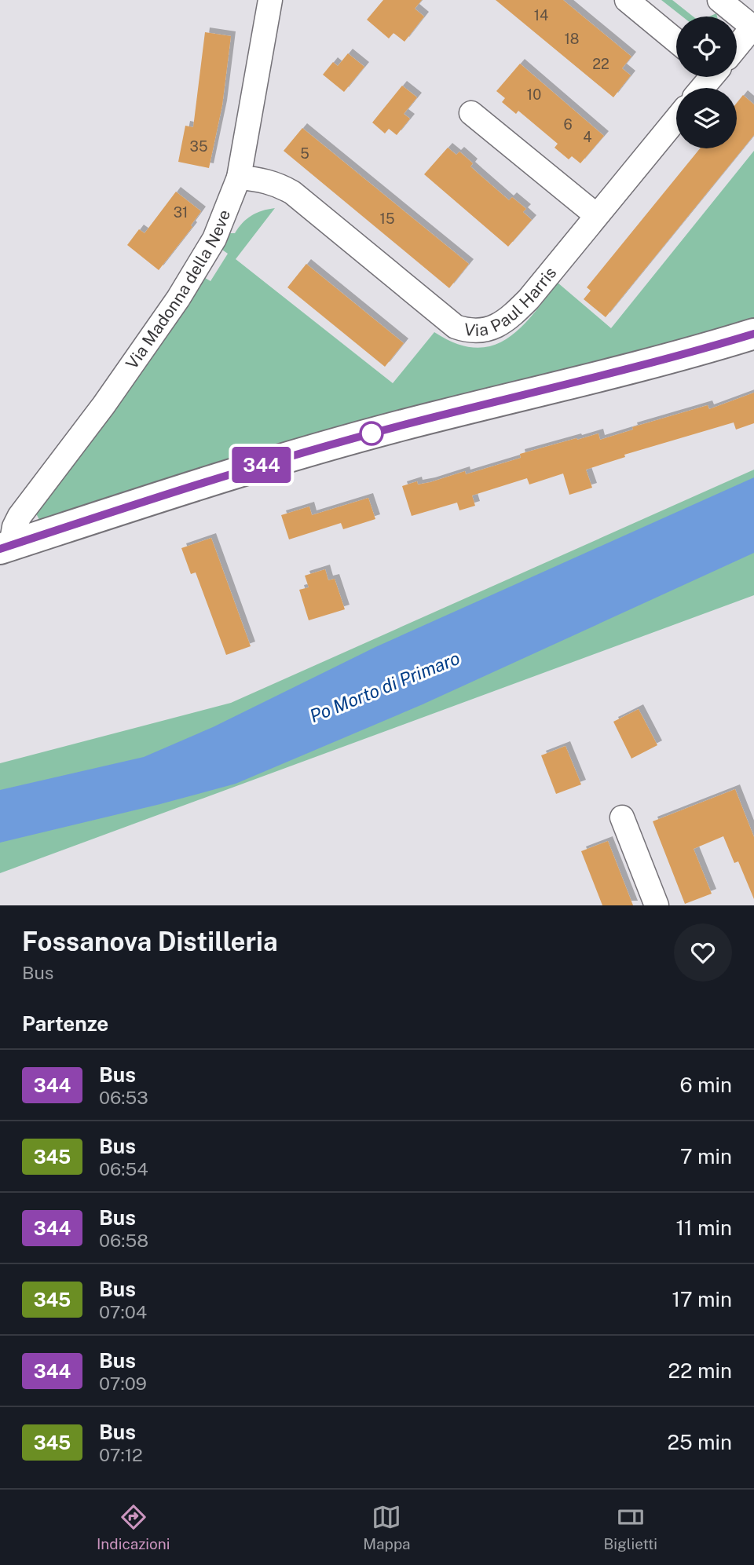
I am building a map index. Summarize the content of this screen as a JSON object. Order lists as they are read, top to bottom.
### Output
{
  "streets": {
    "street": ["Via Madonna della Neve", "Via Paul Harris"]
  },
  "crossings": [
    ["Via Madonna della Neve", "Via Paul Harris"]
  ],
  "water": ["Po Morto di Primaro"],
  "lines": ["bus line 344"],
  "house_numbers": [
    "14",
    "18",
    "22",
    "10",
    "6",
    "4",
    "35",
    "5",
    "31",
    "15"
  ],
  "page": {
    "on_map": "344",
    "heading": [
      ["Fossanova Distilleria", "Bus"],
      "Partenze"
    ],
    "list": [
      {
        "mark": "344",
        "name": "Bus",
        "note": "06:53",
        "value": "6 min"
      },
      {
        "mark": "345",
        "name": "Bus",
        "note": "06:54",
        "value": "7 min"
      },
      {
        "mark": "344",
        "name": "Bus",
        "note": "06:58",
        "value": "11 min"
      },
      {
        "mark": "345",
        "name": "Bus",
        "note": "07:04",
        "value": "17 min"
      },
      {
        "mark": "344",
        "name": "Bus",
        "note": "07:09",
        "value": "22 min"
      },
      {
        "mark": "345",
        "name": "Bus",
        "note": "07:12",
        "value": "25 min"
      }
    ],
    "tabs": ["Indicazioni", "Mappa", "Biglietti"]
  }
}
